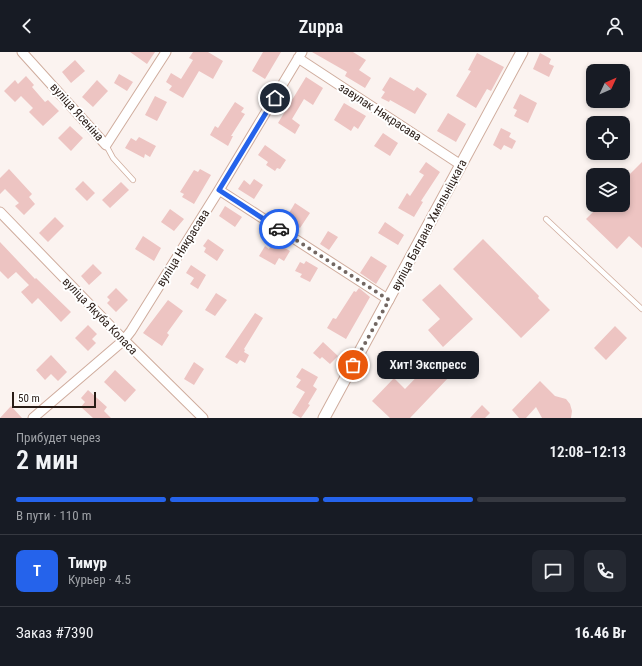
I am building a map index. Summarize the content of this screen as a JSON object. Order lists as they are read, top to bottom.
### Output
{
  "streets": {
    "street": [
      "вуліца Ясеніна",
      "завулак Някрасава",
      "вуліца Багдана Хмяльніцкага",
      "вуліца Някрасава",
      "вуліца Якуба Коласа"
    ]
  },
  "crossings": [
    ["завулак Някрасава", "вуліца Багдана Хмяльніцкага"],
    ["завулак Някрасава", "вуліца Някрасава"],
    ["вуліца Някрасава", "вуліца Якуба Коласа"]
  ],
  "places": ["Хит! Экспресс"],
  "scale_bar": "50 m",
  "north": "top right",
  "page": {
    "header": "Zuppa",
    "bubble": "Хит! Экспресс",
    "scale": "50 m",
    "heading": ["2 мин", "Прибудет через", "12:08–12:13"],
    "panel": [
      "Тимур",
      "Курьер · 4.5",
      "Заказ #7390",
      "16.46 Br"
    ],
    "bar": "В пути · 110 m",
    "round": "Т"
  }
}
